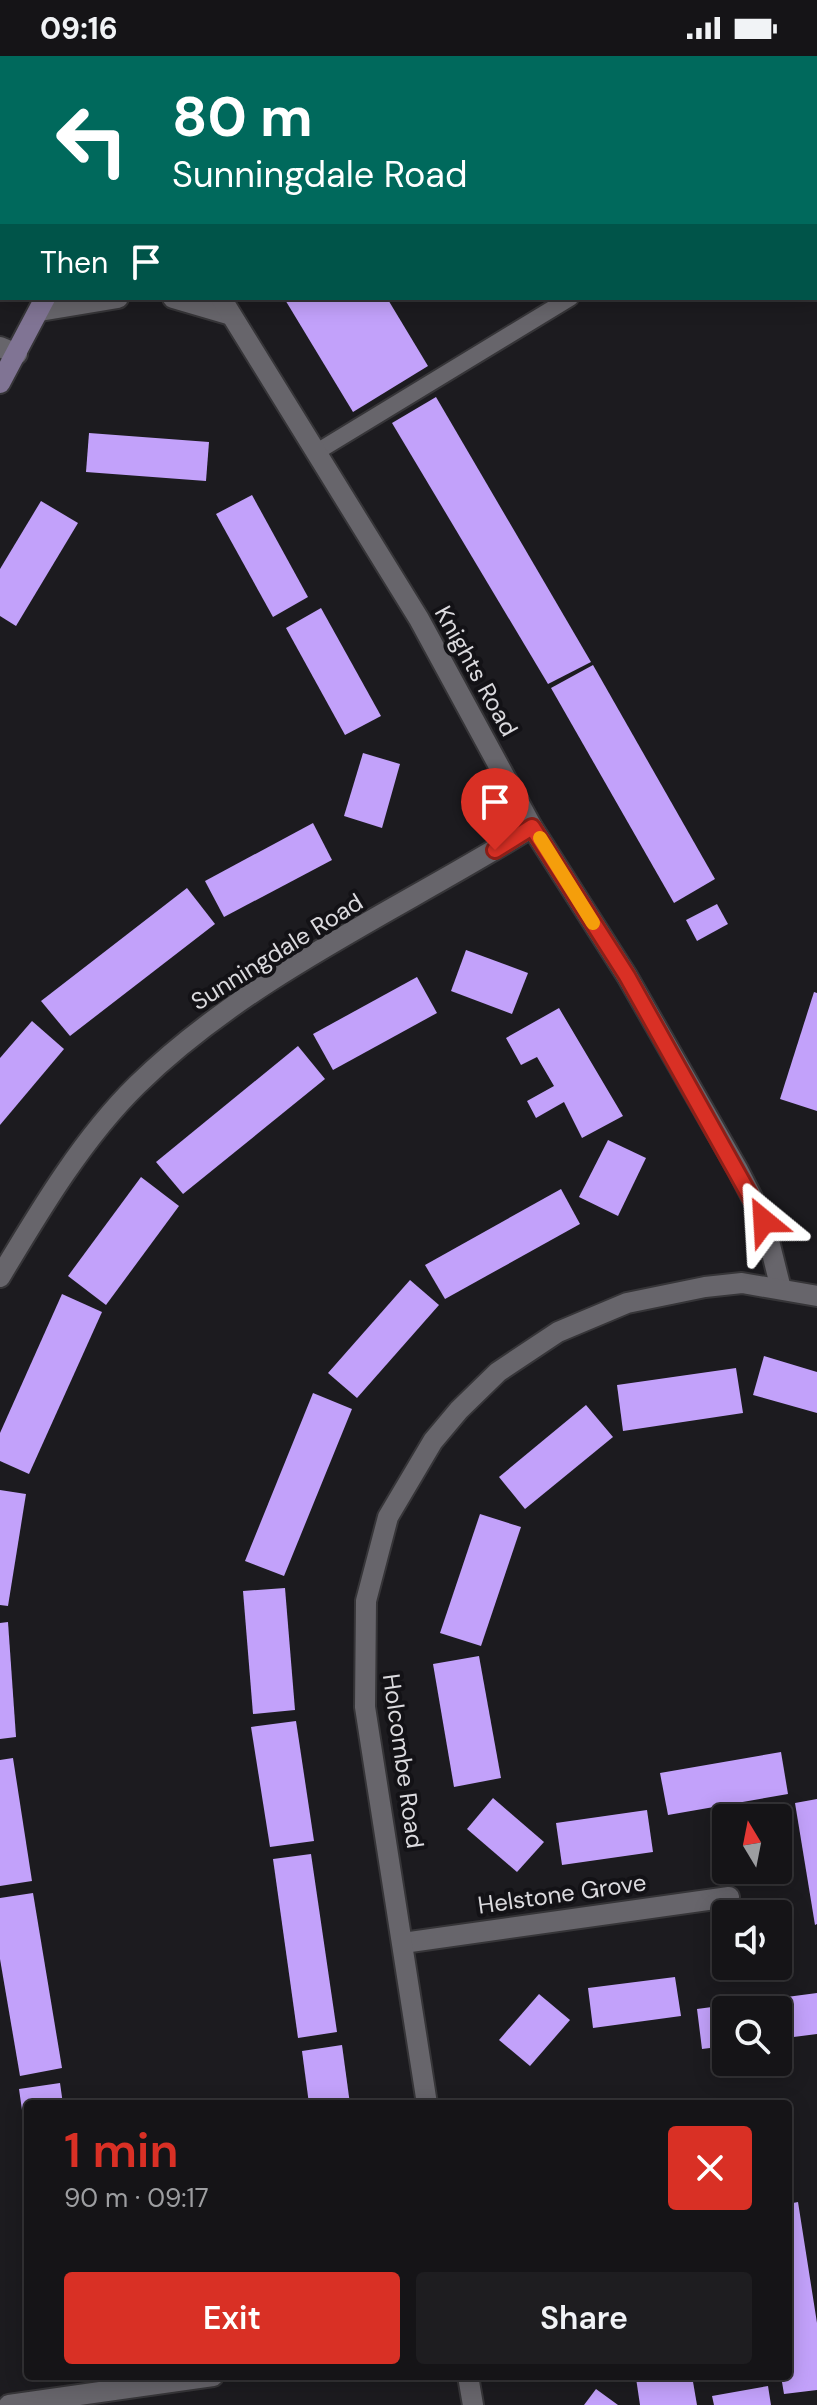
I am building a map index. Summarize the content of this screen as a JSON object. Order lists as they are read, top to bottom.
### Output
{
  "streets": {
    "street": [
      "Knights Road",
      "Sunningdale Road",
      "Holcombe Road",
      "Helstone Grove"
    ]
  },
  "crossings": [
    ["Knights Road", "Sunningdale Road"],
    ["Knights Road", "Holcombe Road"],
    ["Holcombe Road", "Helstone Grove"]
  ],
  "north": "top",
  "page": {
    "status": "09:16",
    "turn": ["80 m", "Sunningdale Road"],
    "then": "Then",
    "heading": ["1 min", "90 m · 09:17"],
    "buttons": ["Exit", "Share"]
  }
}
